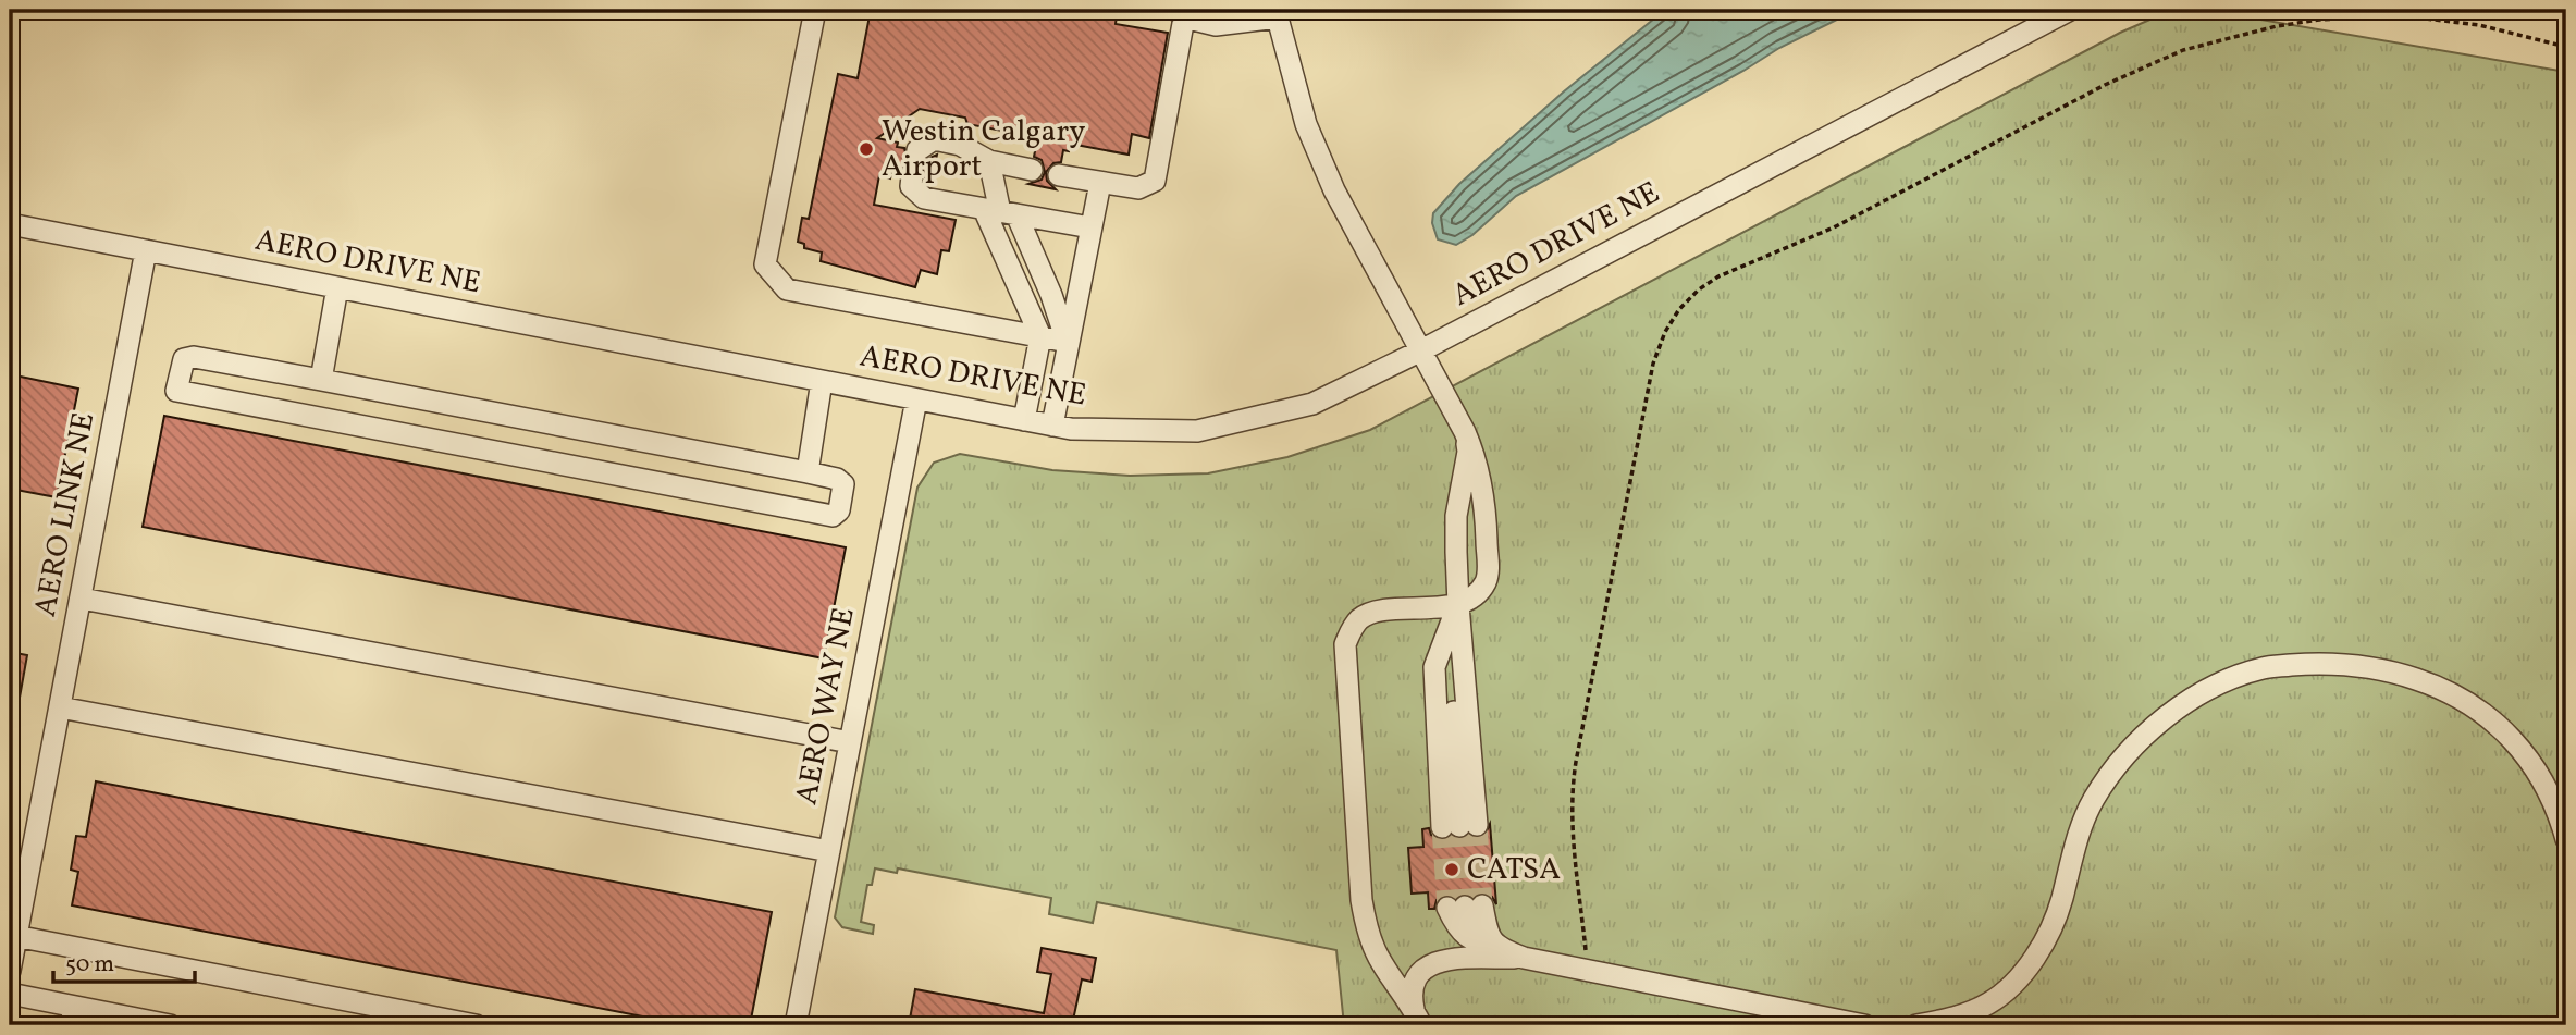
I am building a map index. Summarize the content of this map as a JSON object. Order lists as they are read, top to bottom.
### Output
{
  "streets": {
    "street": ["AERO DRIVE NE", "AERO LINK NE", "AERO WAY NE"]
  },
  "crossings": [
    ["AERO DRIVE NE", "AERO LINK NE"],
    ["AERO DRIVE NE", "AERO WAY NE"]
  ],
  "places": ["Westin Calgary Airport", "CATSA"],
  "scale_bar": "50 m"
}
